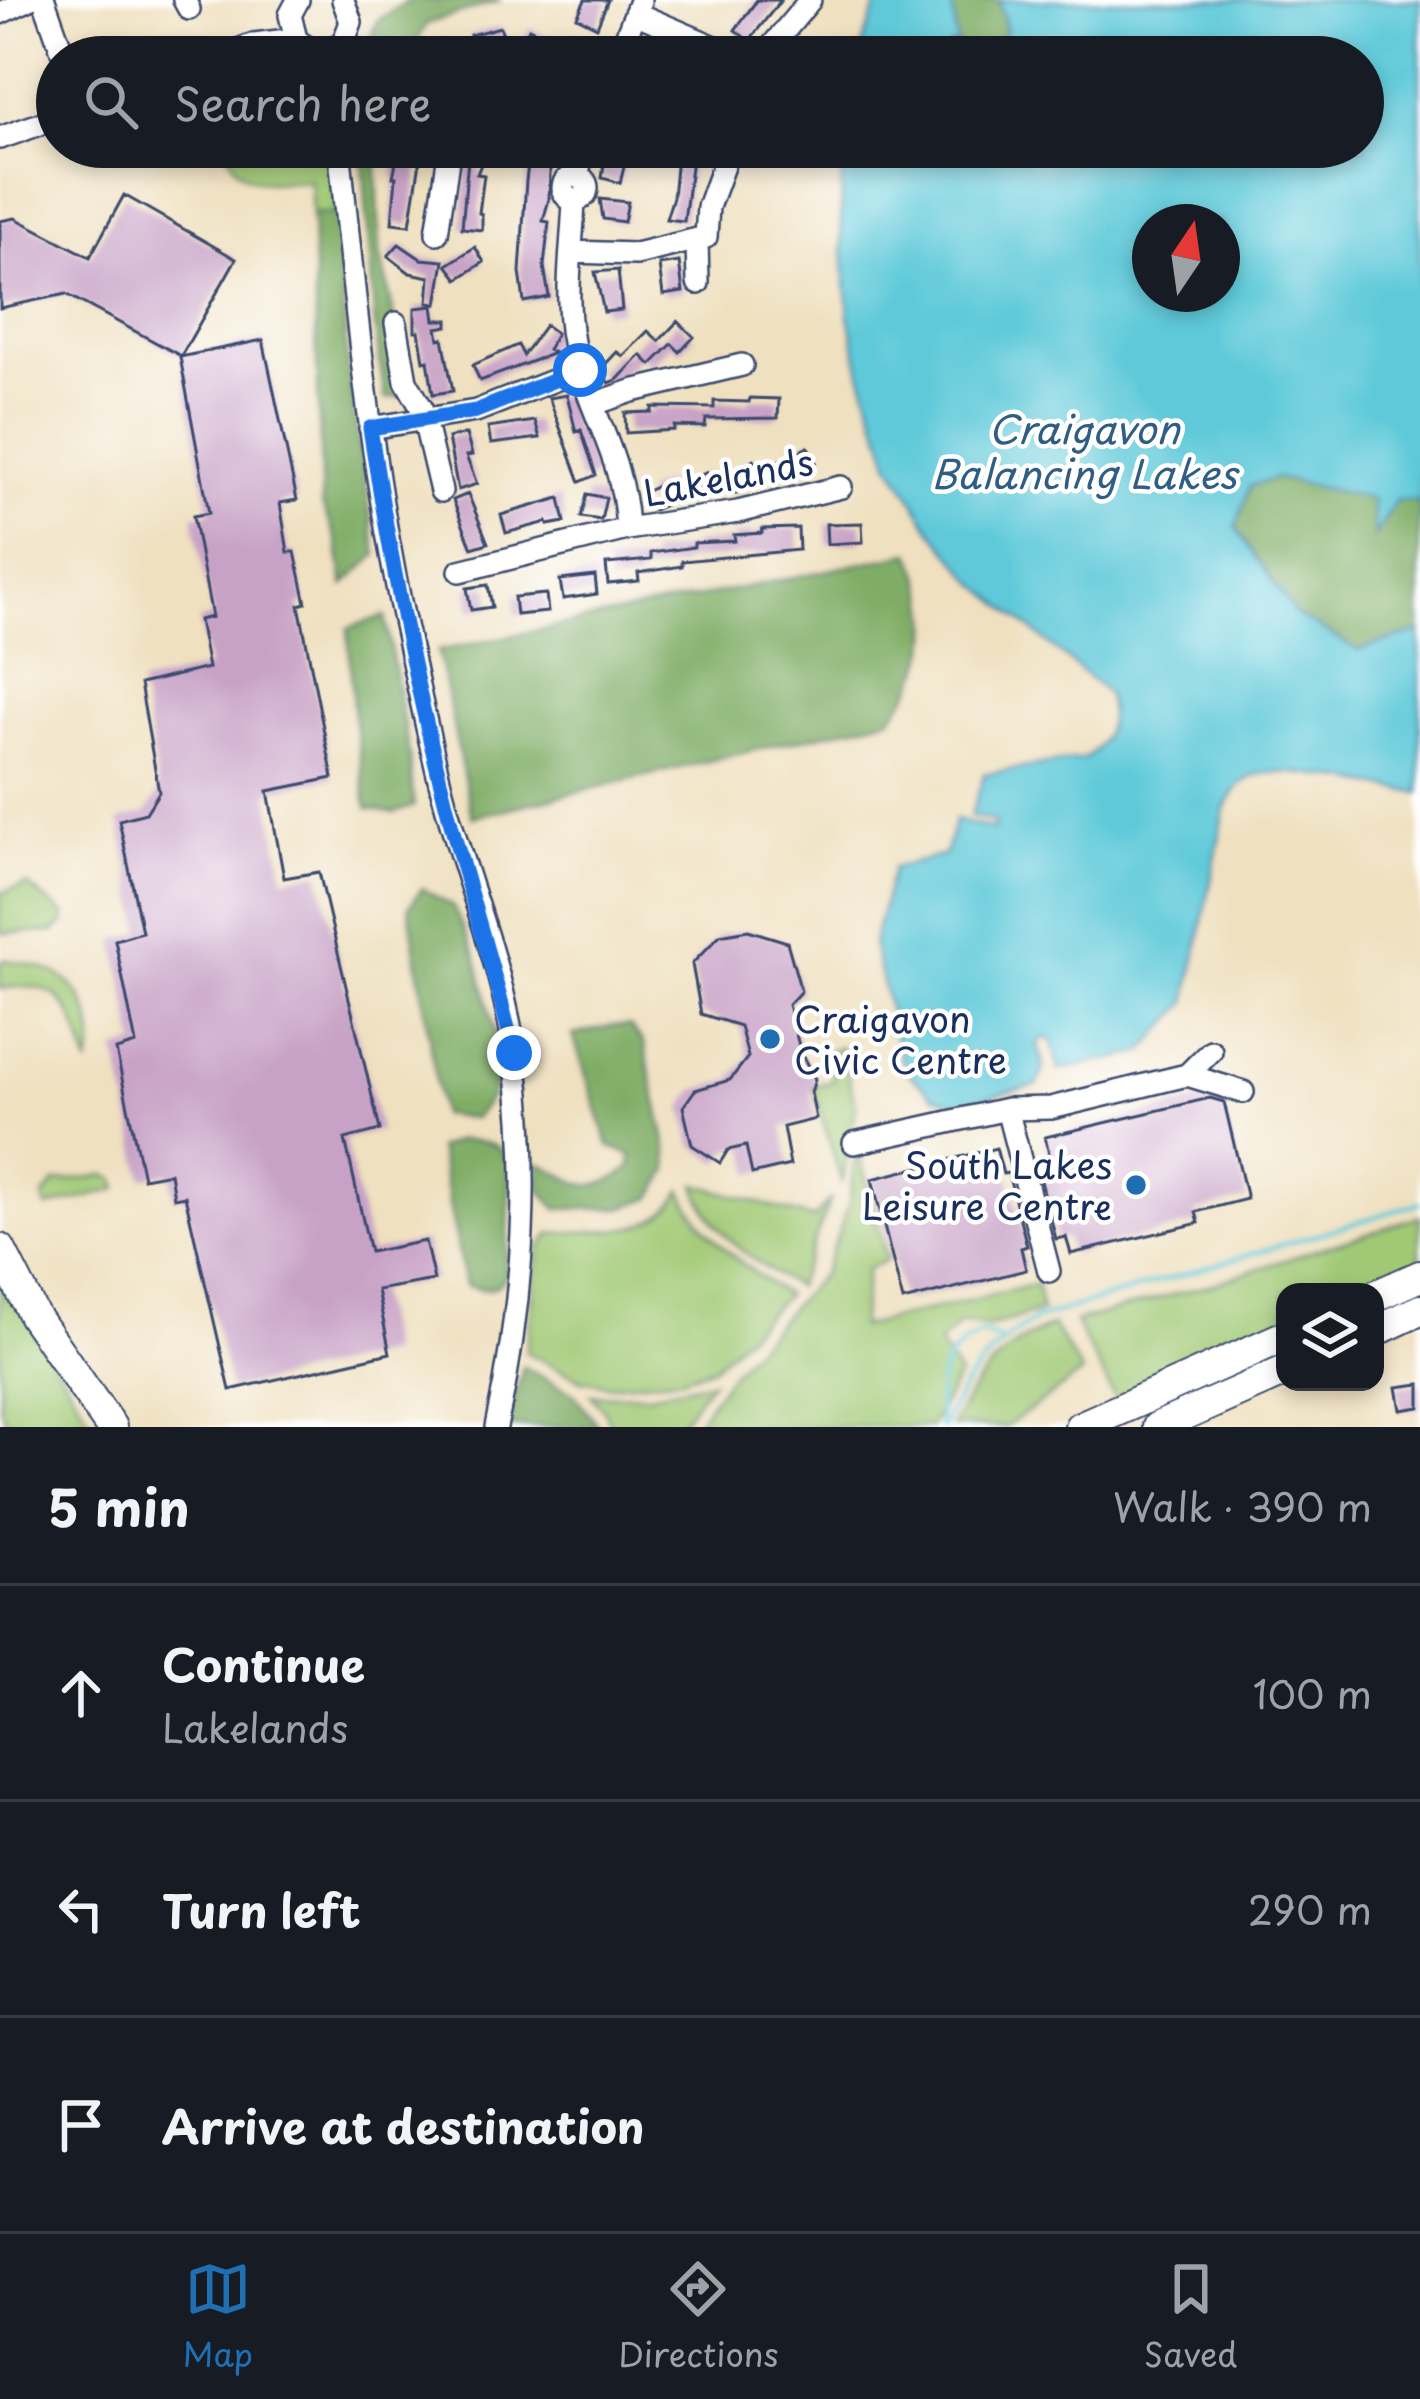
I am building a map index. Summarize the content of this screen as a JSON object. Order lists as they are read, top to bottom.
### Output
{
  "streets": {
    "street": ["Lakelands"]
  },
  "water": ["Craigavon Balancing Lakes"],
  "places": ["Craigavon Civic Centre", "South Lakes Leisure Centre"],
  "north": "top",
  "page": {
    "search": "Search here",
    "heading": ["5 min", "Walk · 390 m"],
    "list": [
      ["Continue", "Lakelands", "100 m"],
      ["Turn left", "290 m"],
      "Arrive at destination"
    ],
    "nav": ["Map", "Directions", "Saved"]
  }
}
